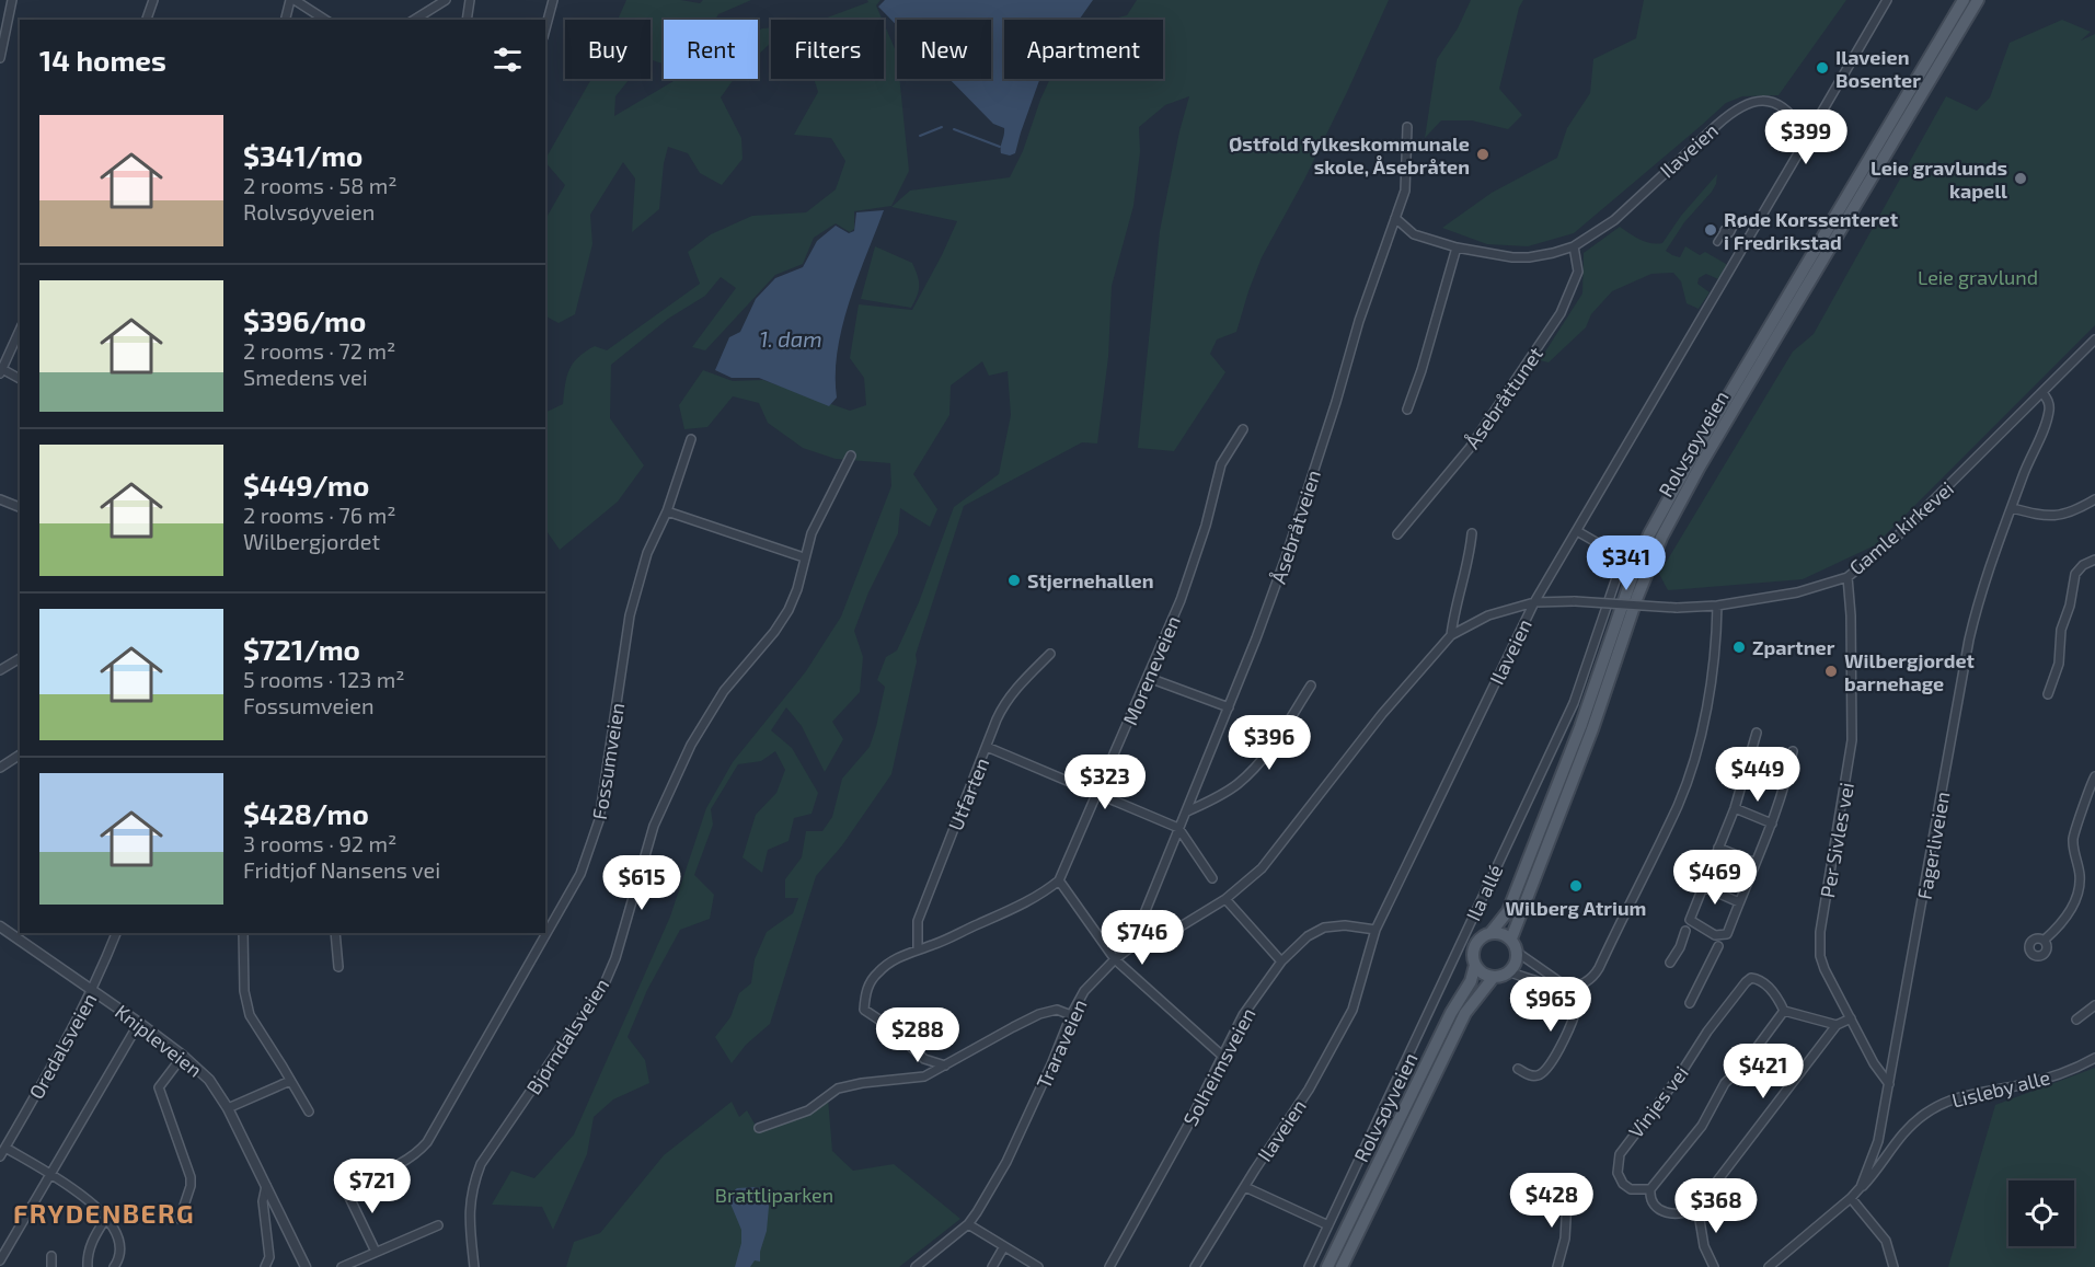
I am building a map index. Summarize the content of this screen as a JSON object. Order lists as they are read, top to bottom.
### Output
{
  "streets": {
    "main road": ["Rolvsøyveien"],
    "street": [
      "Ilaveien",
      "Åsebråttunet",
      "Åsebråtveien",
      "Gamle kirkevei",
      "Moreneveien",
      "Fossumveien",
      "Utfarten",
      "Per Sivles vei",
      "Fagerliveien",
      "Ila allé",
      "Bjørndalsveien",
      "Knipleveien",
      "Traraveien",
      "Oredalsveien",
      "Solheimsveien",
      "Lisleby alle",
      "Vinjes vei"
    ]
  },
  "crossings": [
    ["Ilaveien", "Åsebråttunet"],
    ["Ilaveien", "Åsebråtveien"],
    ["Ilaveien", "Gamle kirkevei"],
    ["Ilaveien", "Ila allé"],
    ["Ilaveien", "Traraveien"],
    ["Ilaveien", "Solheimsveien"],
    ["Åsebråtveien", "Traraveien"],
    ["Gamle kirkevei", "Per Sivles vei"],
    ["Gamle kirkevei", "Fagerliveien"],
    ["Gamle kirkevei", "Traraveien"],
    ["Per Sivles vei", "Fagerliveien"],
    ["Fagerliveien", "Lisleby alle"],
    ["Knipleveien", "Oredalsveien"]
  ],
  "districts": ["FRYDENBERG"],
  "water": ["1. dam"],
  "parks": ["Leie gravlund", "Brattliparken"],
  "places": [
    "Ilaveien Bosenter",
    "Østfold fylkeskommunale skole, Åsebråten",
    "Leie gravlunds kapell",
    "Røde Korssenteret i Fredrikstad",
    "Stjernehallen",
    "Zpartner",
    "Wilbergjordet barnehage",
    "Wilberg Atrium"
  ],
  "page": {
    "chip": [
      "Buy",
      "Rent",
      "Filters",
      "New",
      "Apartment"
    ],
    "heading": "14 homes",
    "list": [
      {
        "name": "$341/mo",
        "note": "2 rooms · 58 m² · Rolvsøyveien"
      },
      {
        "name": "$396/mo",
        "note": "2 rooms · 72 m² · Smedens vei"
      },
      {
        "name": "$449/mo",
        "note": "2 rooms · 76 m² · Wilbergjordet"
      },
      {
        "name": "$721/mo",
        "note": "5 rooms · 123 m² · Fossumveien"
      },
      {
        "name": "$428/mo",
        "note": "3 rooms · 92 m² · Fridtjof Nansens vei"
      }
    ],
    "price": [
      "$399",
      "$341",
      "$396",
      "$449",
      "$323",
      "$469",
      "$615",
      "$746",
      "$965",
      "$288",
      "$421",
      "$721",
      "$428",
      "$368"
    ]
  }
}
